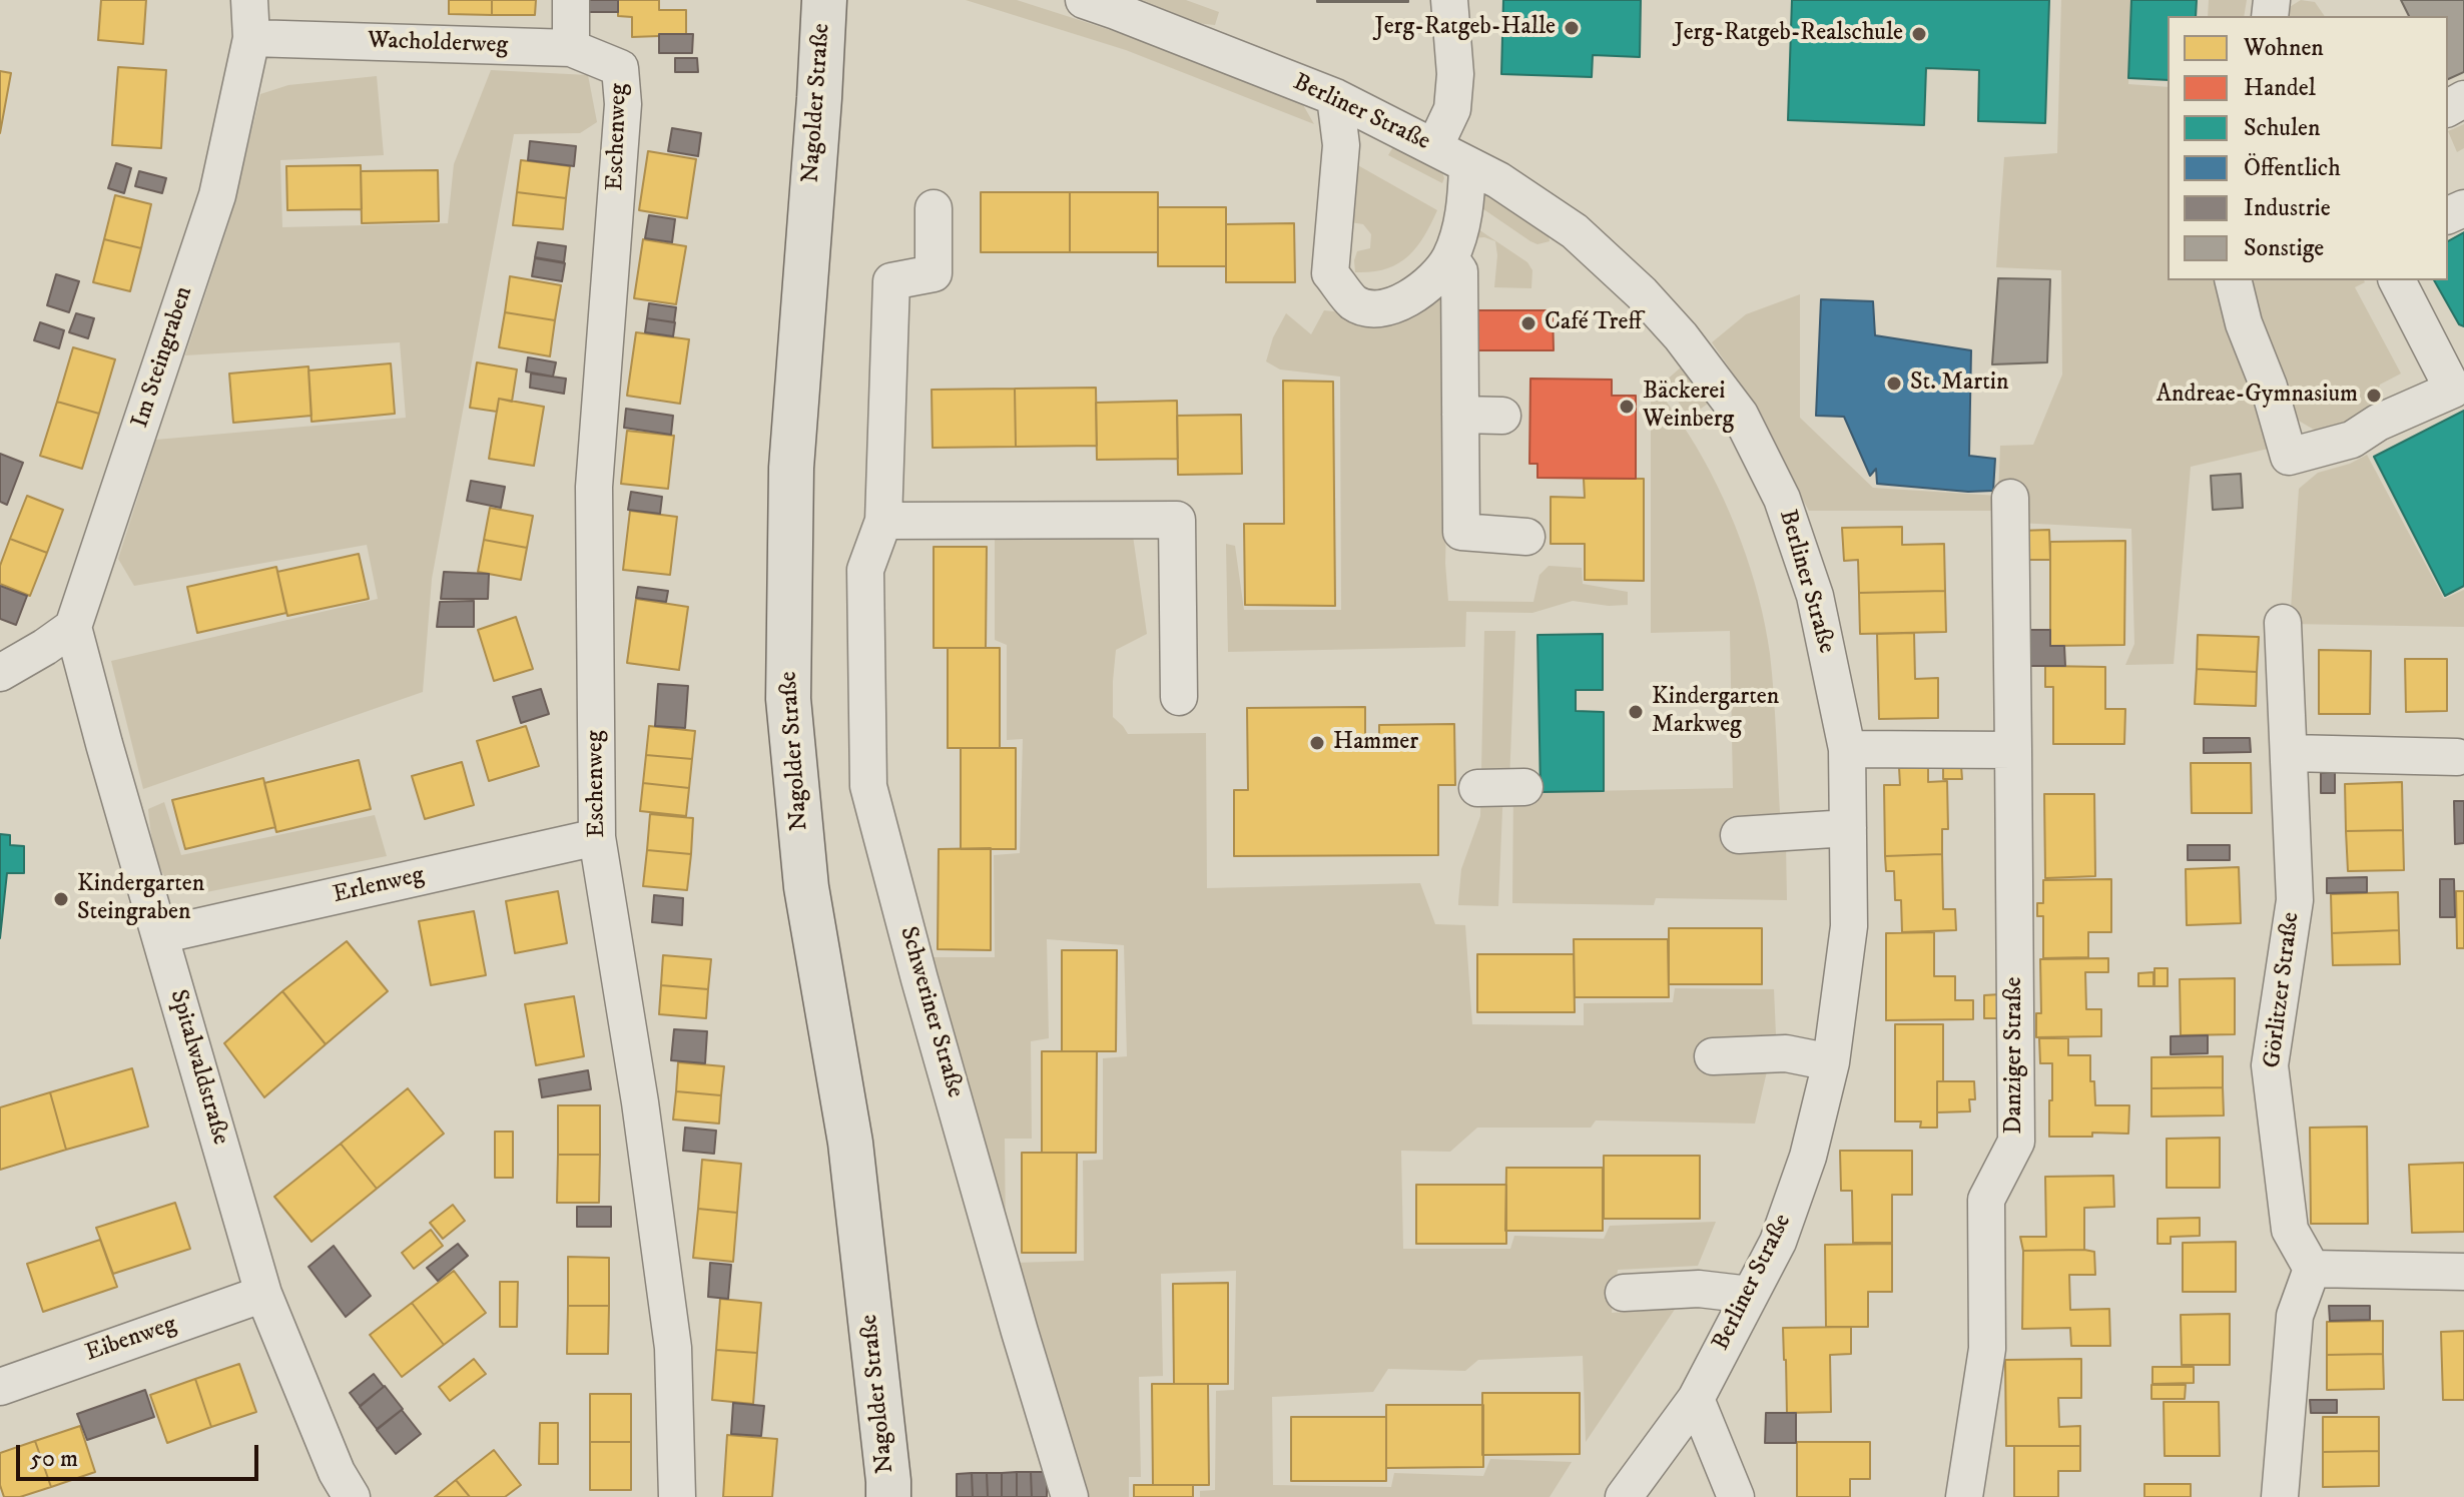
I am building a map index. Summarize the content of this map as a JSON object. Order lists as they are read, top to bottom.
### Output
{
  "streets": {
    "main road": ["Nagolder Straße"],
    "street": [
      "Wacholderweg",
      "Berliner Straße",
      "Eschenweg",
      "Im Steingraben",
      "Erlenweg",
      "Görlitzer Straße",
      "Schweriner Straße",
      "Danziger Straße",
      "Spitalwaldstraße",
      "Eibenweg"
    ]
  },
  "crossings": [
    ["Wacholderweg", "Eschenweg"],
    ["Wacholderweg", "Im Steingraben"],
    ["Eschenweg", "Erlenweg"],
    ["Im Steingraben", "Spitalwaldstraße"],
    ["Erlenweg", "Spitalwaldstraße"],
    ["Spitalwaldstraße", "Eibenweg"]
  ],
  "places": [
    "Jerg-Ratgeb-Halle",
    "Jerg-Ratgeb-Realschule",
    "Café Treff",
    "St. Martin",
    "Andreae-Gymnasium",
    "Bäckerei Weinberg",
    "Kindergarten Markweg",
    "Hammer",
    "Kindergarten Steingraben"
  ],
  "legend": [
    "Wohnen",
    "Handel",
    "Schulen",
    "Öffentlich",
    "Industrie",
    "Sonstige"
  ],
  "scale_bar": "50 m"
}
